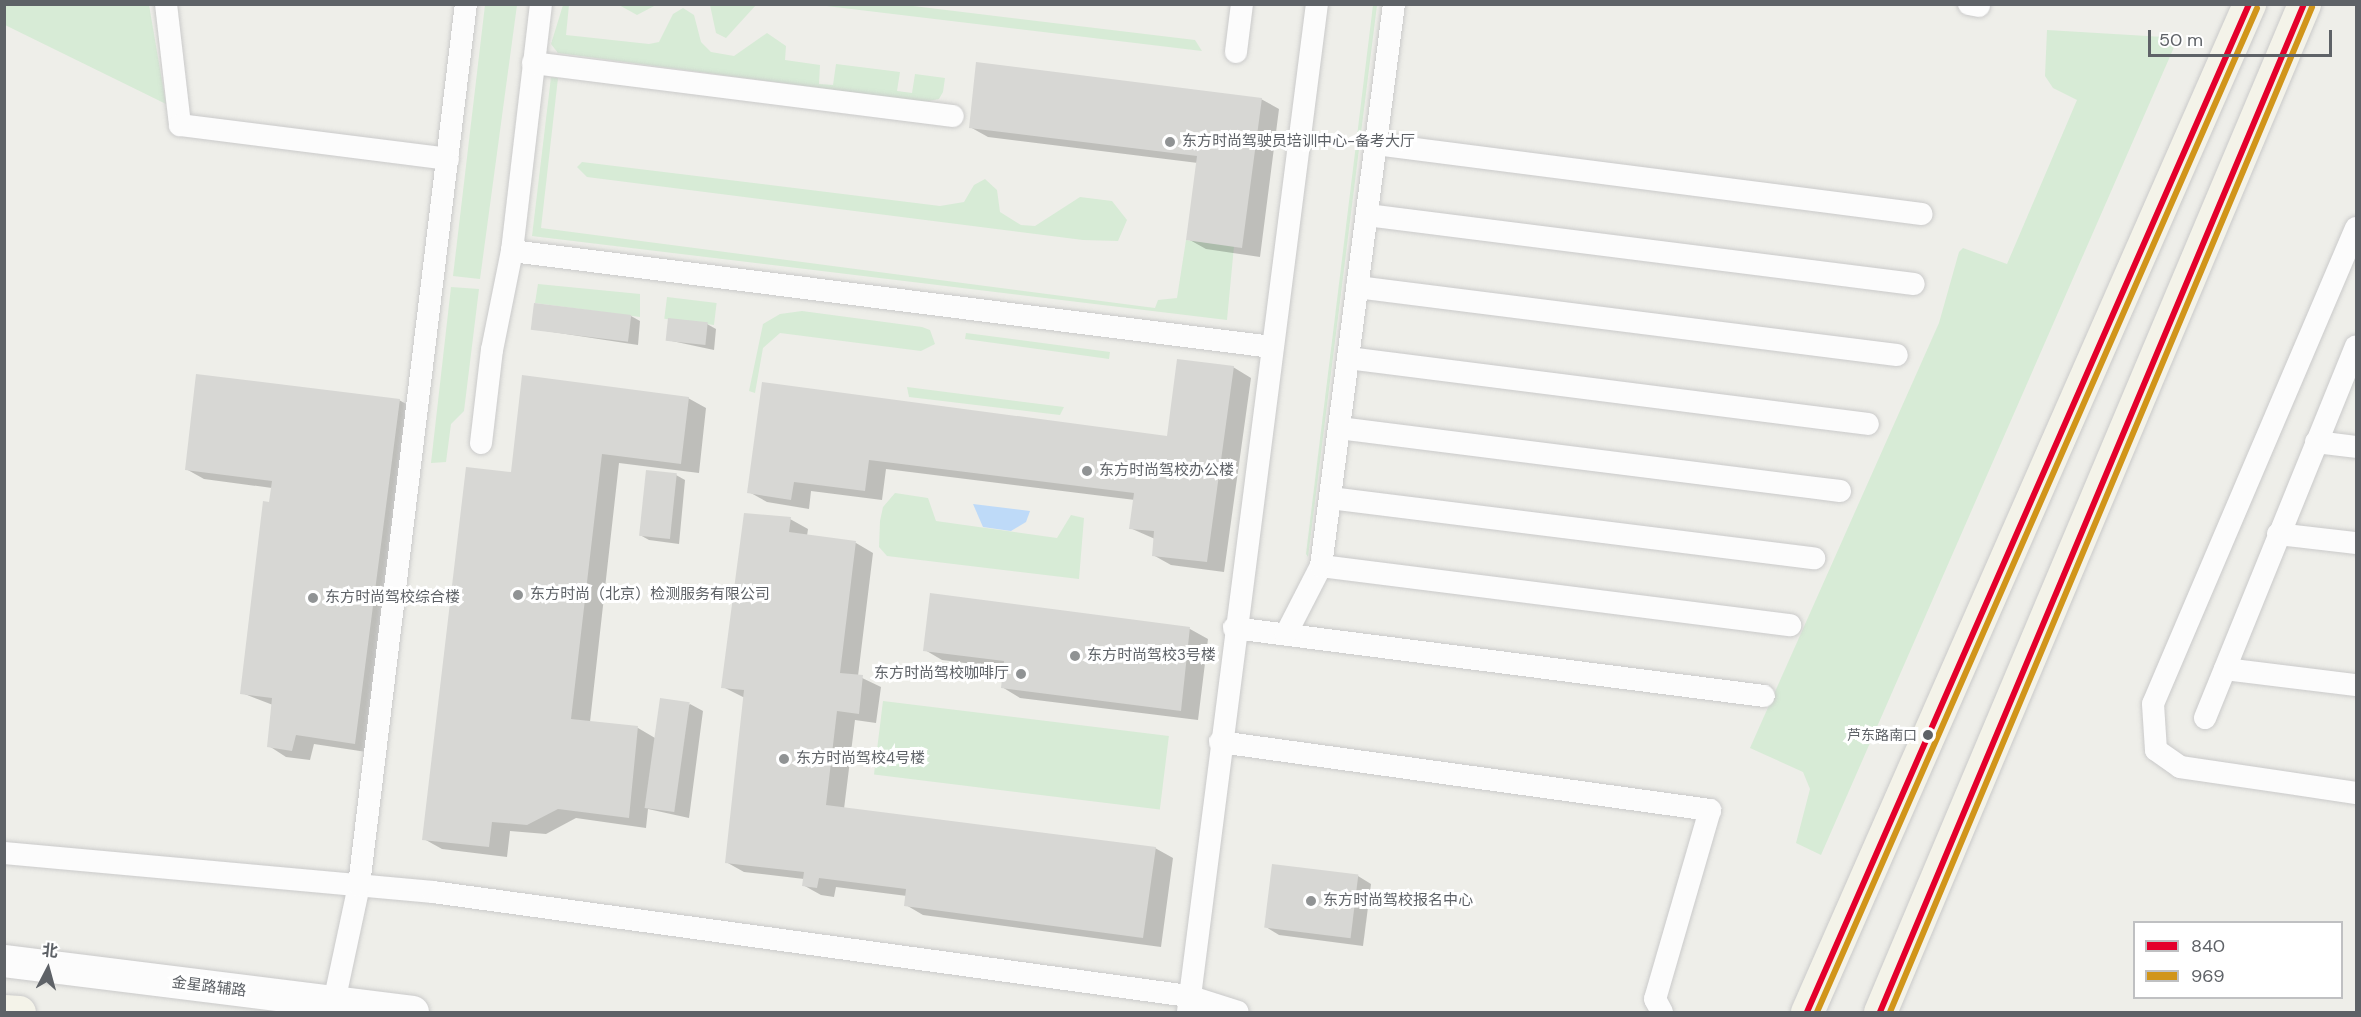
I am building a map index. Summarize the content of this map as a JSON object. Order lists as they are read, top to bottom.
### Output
{
  "streets": {
    "street": ["金星路辅路"]
  },
  "places": [
    "东方时尚驾驶员培训中心-备考大厅",
    "东方时尚驾校办公楼",
    "东方时尚（北京）检测服务有限公司",
    "东方时尚驾校综合楼",
    "东方时尚驾校3号楼",
    "东方时尚驾校咖啡厅",
    "芦东路南口",
    "东方时尚驾校4号楼",
    "东方时尚驾校报名中心"
  ],
  "lines": ["transit line 840", "transit line 969"],
  "legend": ["840", "969"],
  "scale_bar": "50 m",
  "north": "top"
}
